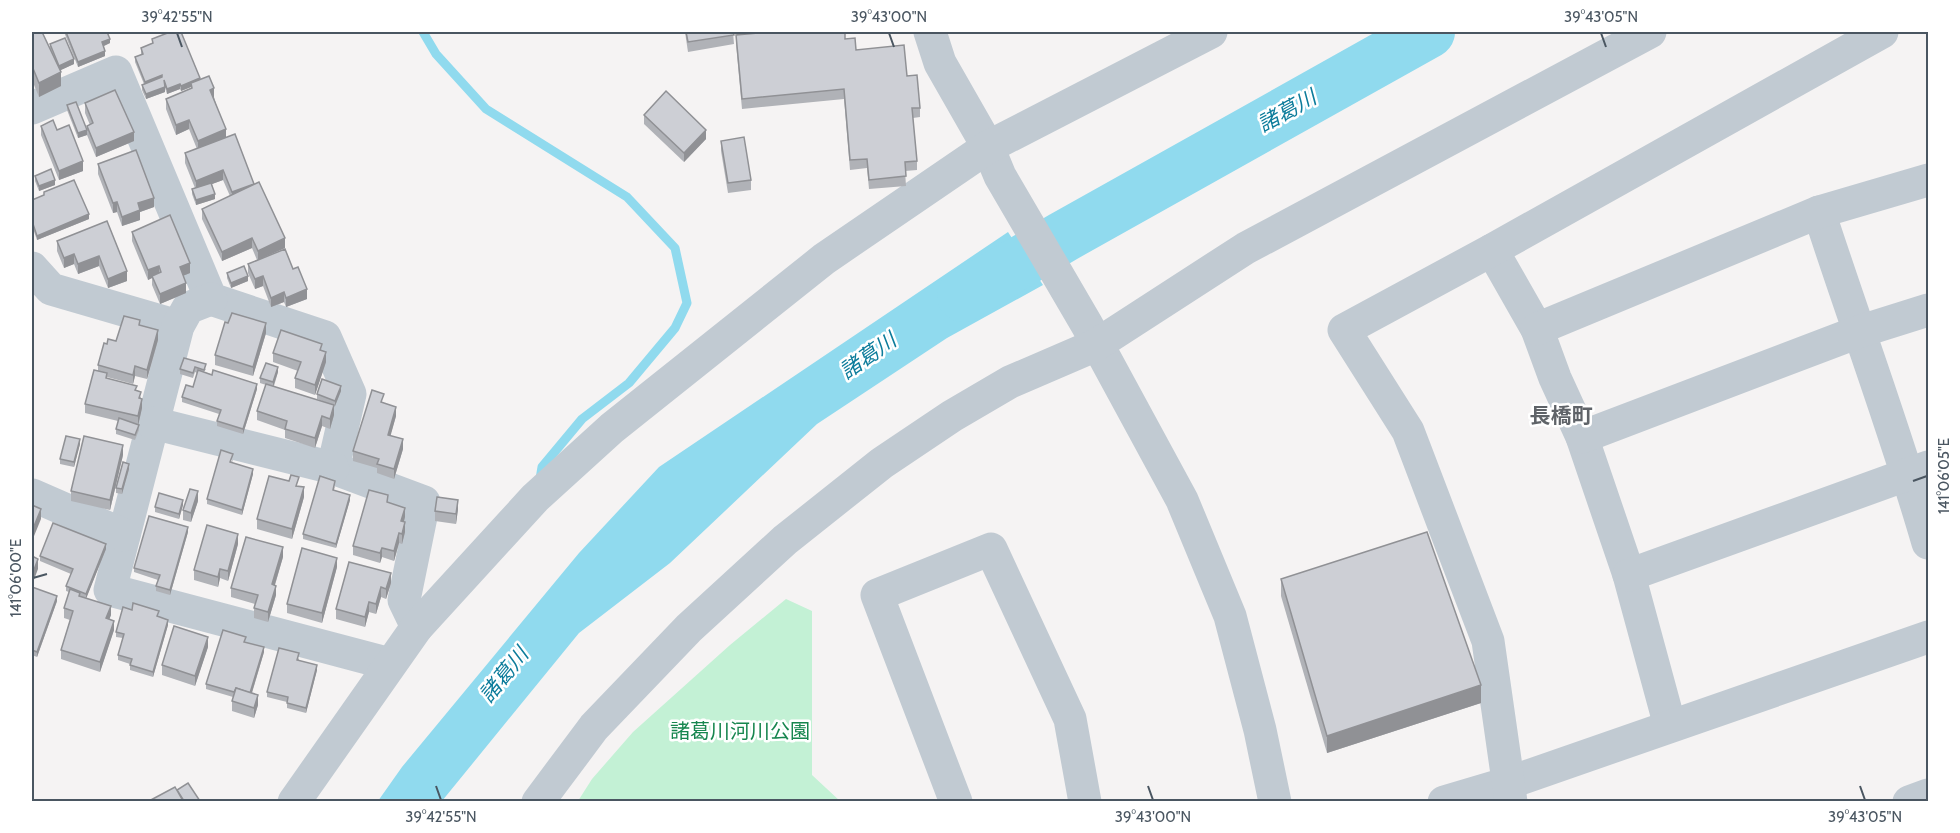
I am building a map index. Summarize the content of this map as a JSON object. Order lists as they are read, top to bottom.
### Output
{
  "districts": ["長橋町"],
  "water": ["諸葛川"],
  "parks": ["諸葛川河川公園"],
  "coordinates": [
    "39°42'55\"N",
    "39°43'00\"N",
    "39°43'05\"N",
    "141°06'05\"E",
    "141°06'00\"E"
  ]
}
